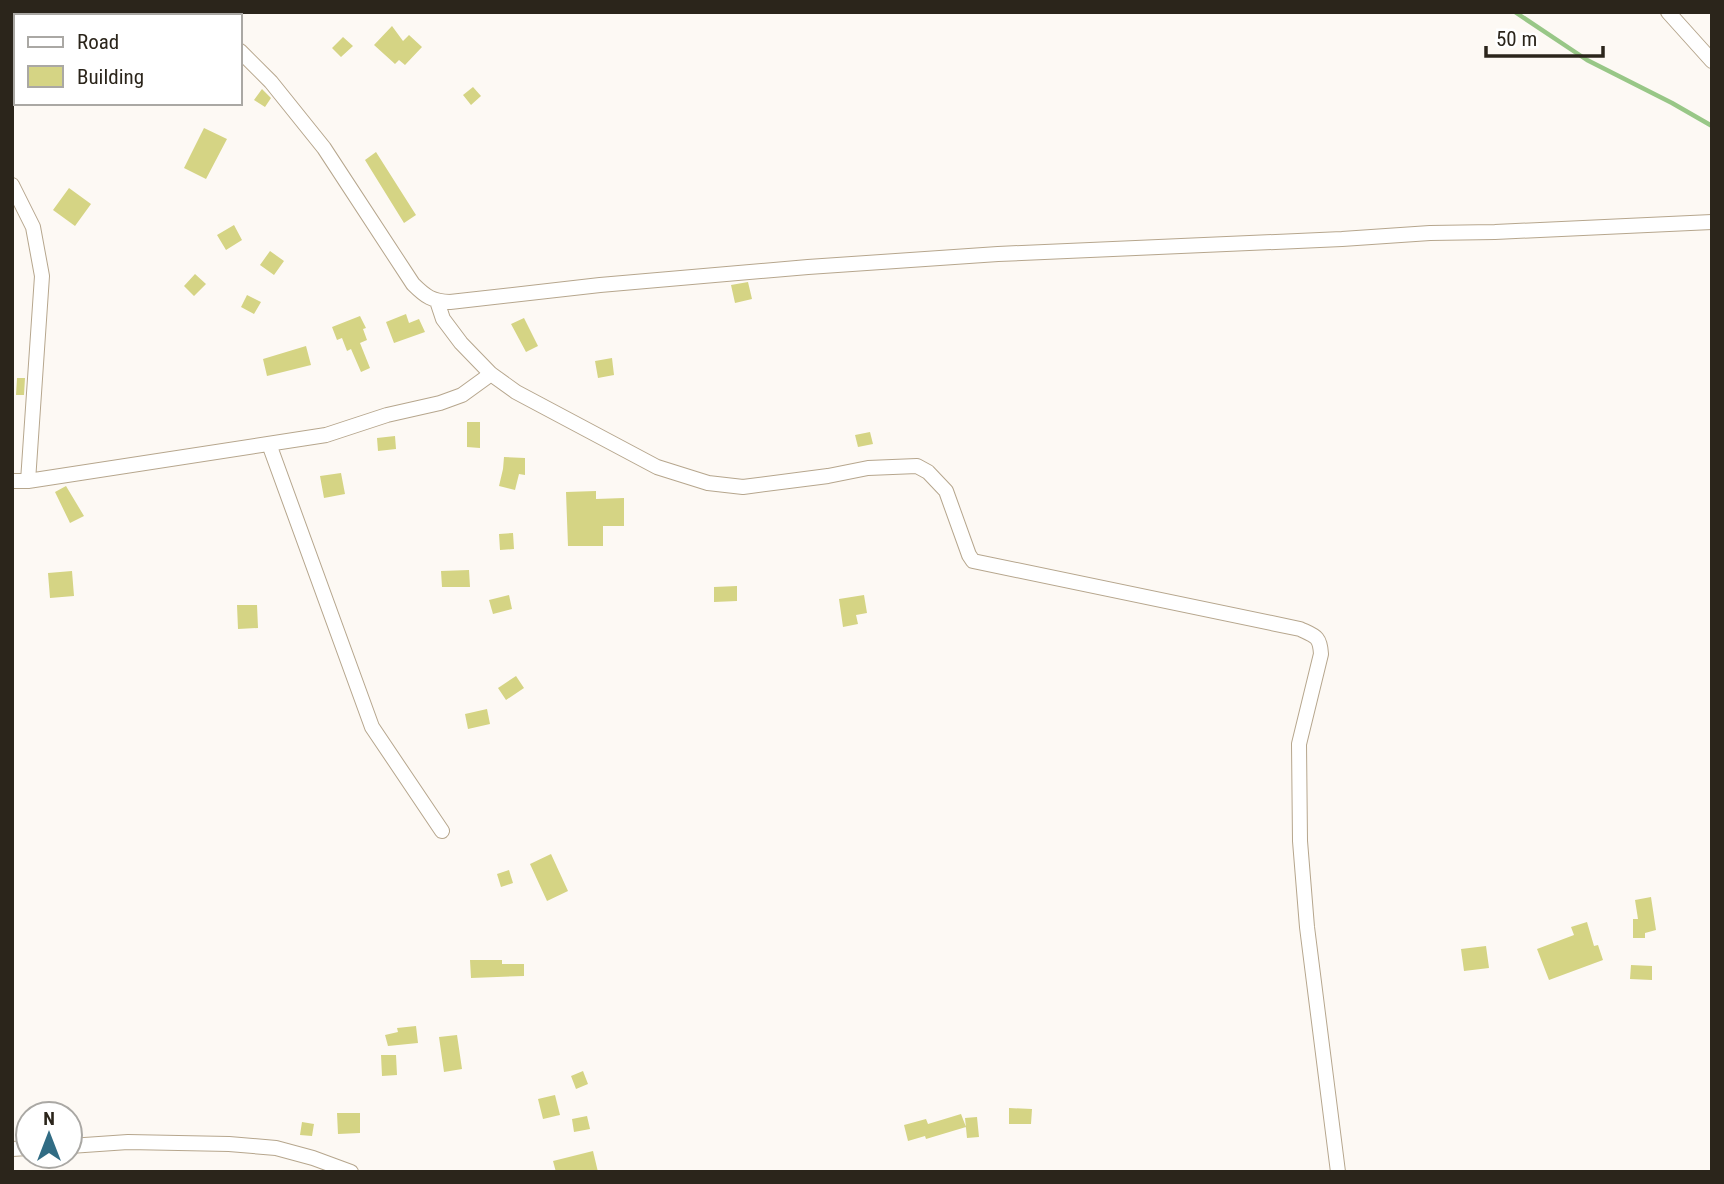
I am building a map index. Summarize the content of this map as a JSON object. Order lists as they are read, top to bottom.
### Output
{
  "legend": ["Road", "Building"],
  "scale_bar": "50 m",
  "north": "top"
}
